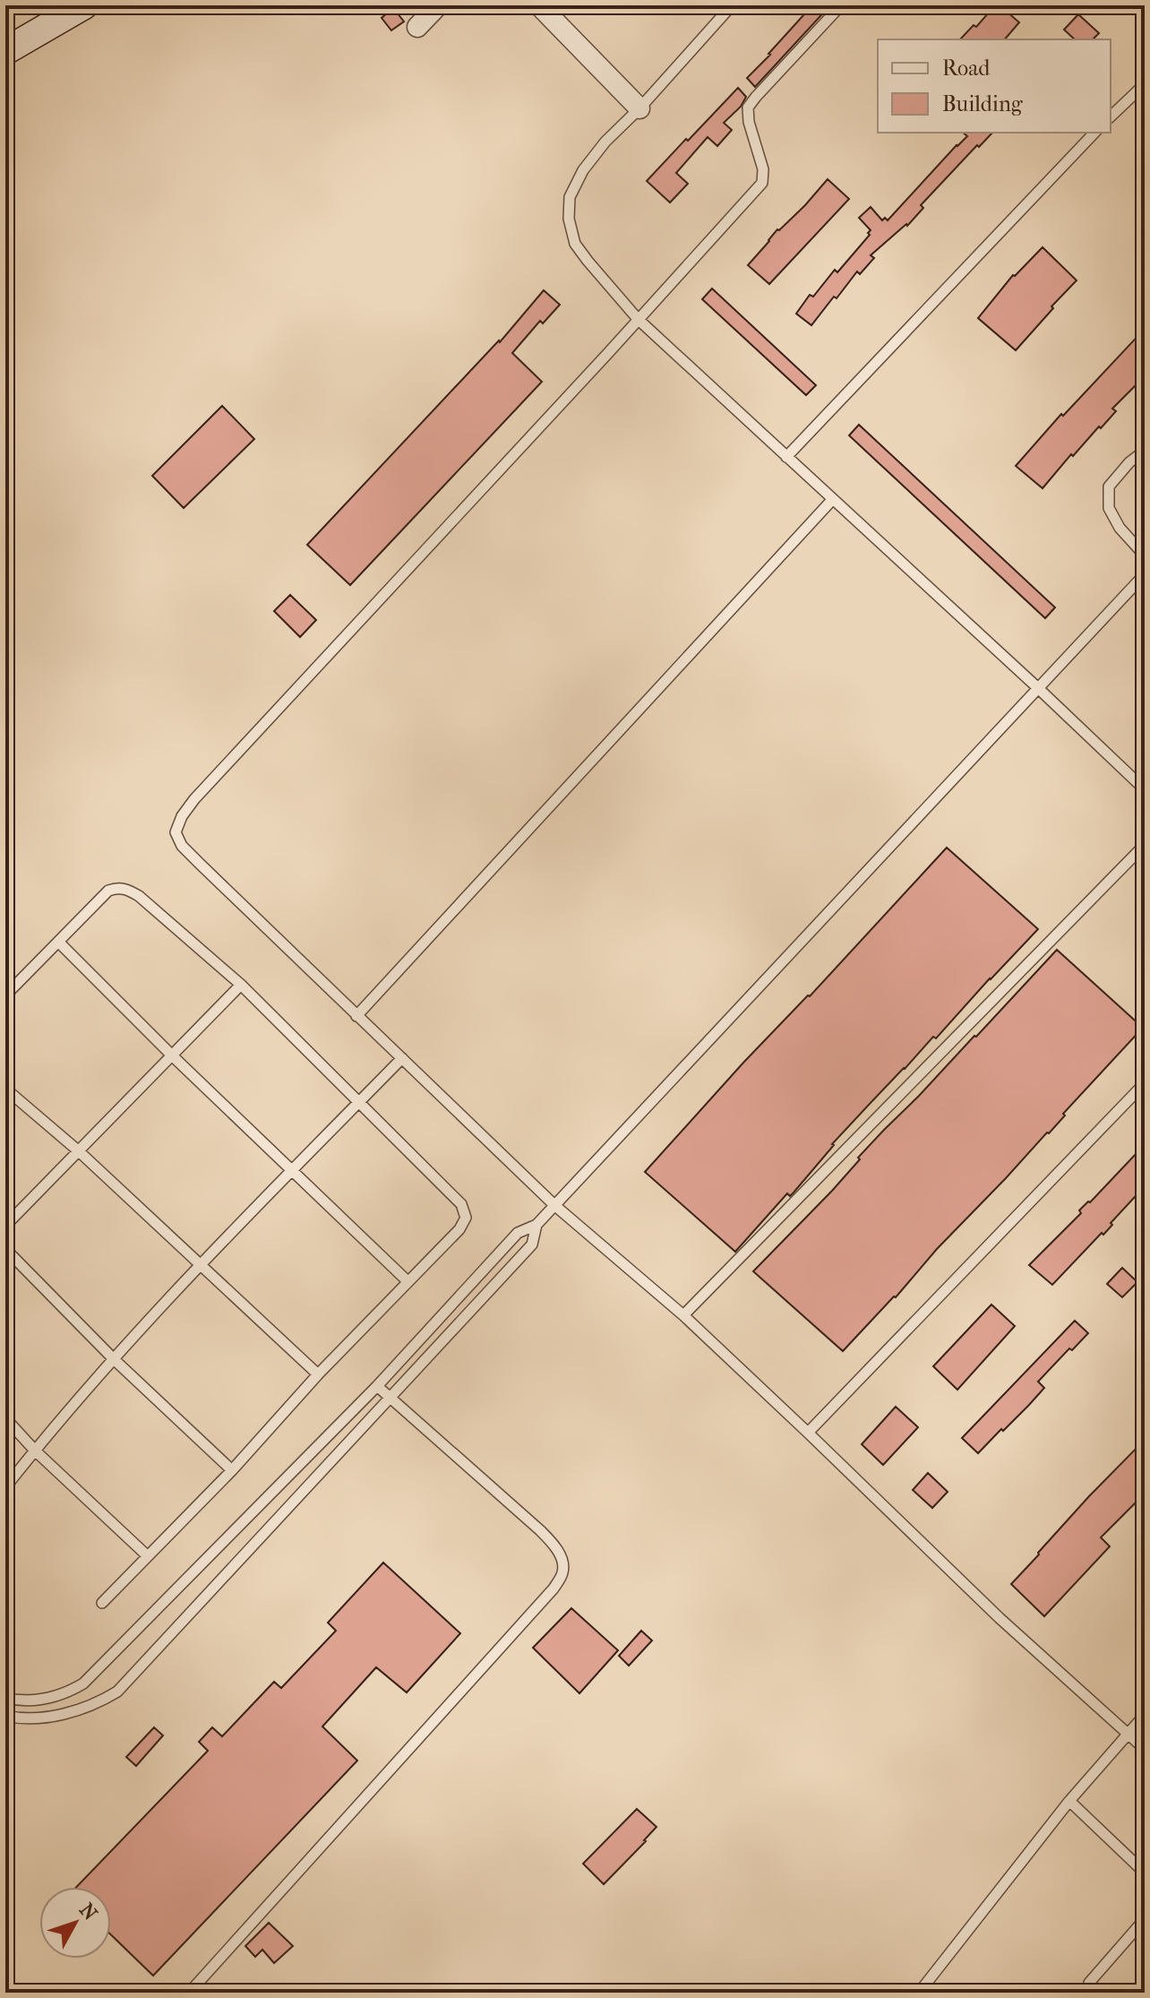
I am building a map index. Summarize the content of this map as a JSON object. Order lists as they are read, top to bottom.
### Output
{
  "legend": ["Road", "Building"],
  "north": "top right"
}
